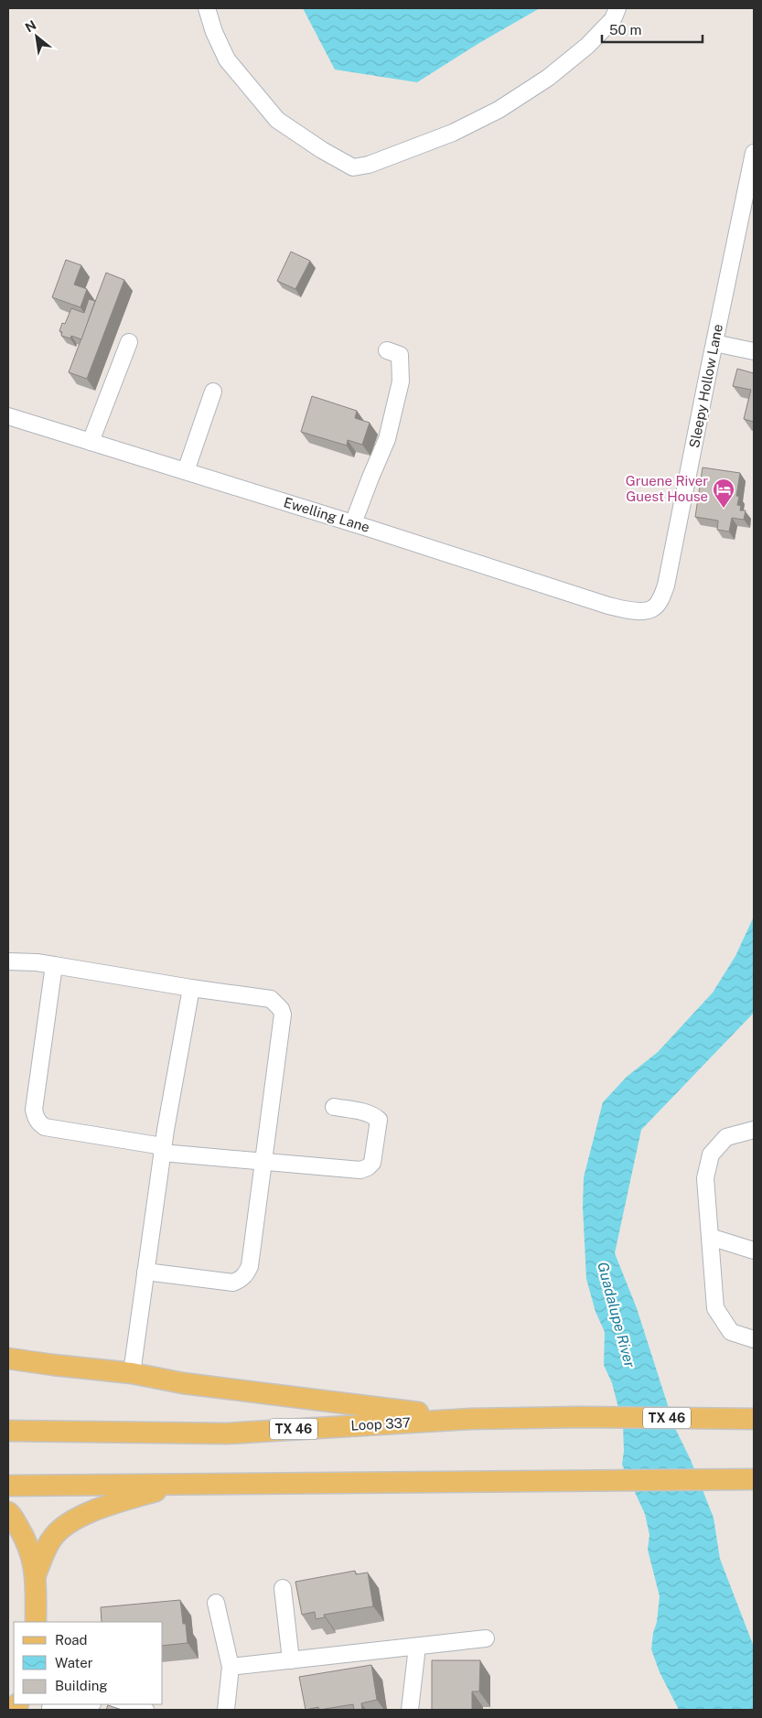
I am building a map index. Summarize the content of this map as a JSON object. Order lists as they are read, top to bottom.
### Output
{
  "streets": {
    "main road": ["TX 46", "Loop 337"],
    "street": ["Sleepy Hollow Lane", "Ewelling Lane"]
  },
  "crossings": [
    ["Sleepy Hollow Lane", "Ewelling Lane"]
  ],
  "water": ["Guadalupe River"],
  "places": {
    "hotel": ["Gruene River Guest House"]
  },
  "legend": ["Road", "Water", "Building"],
  "scale_bar": "50 m",
  "north": "top left"
}
